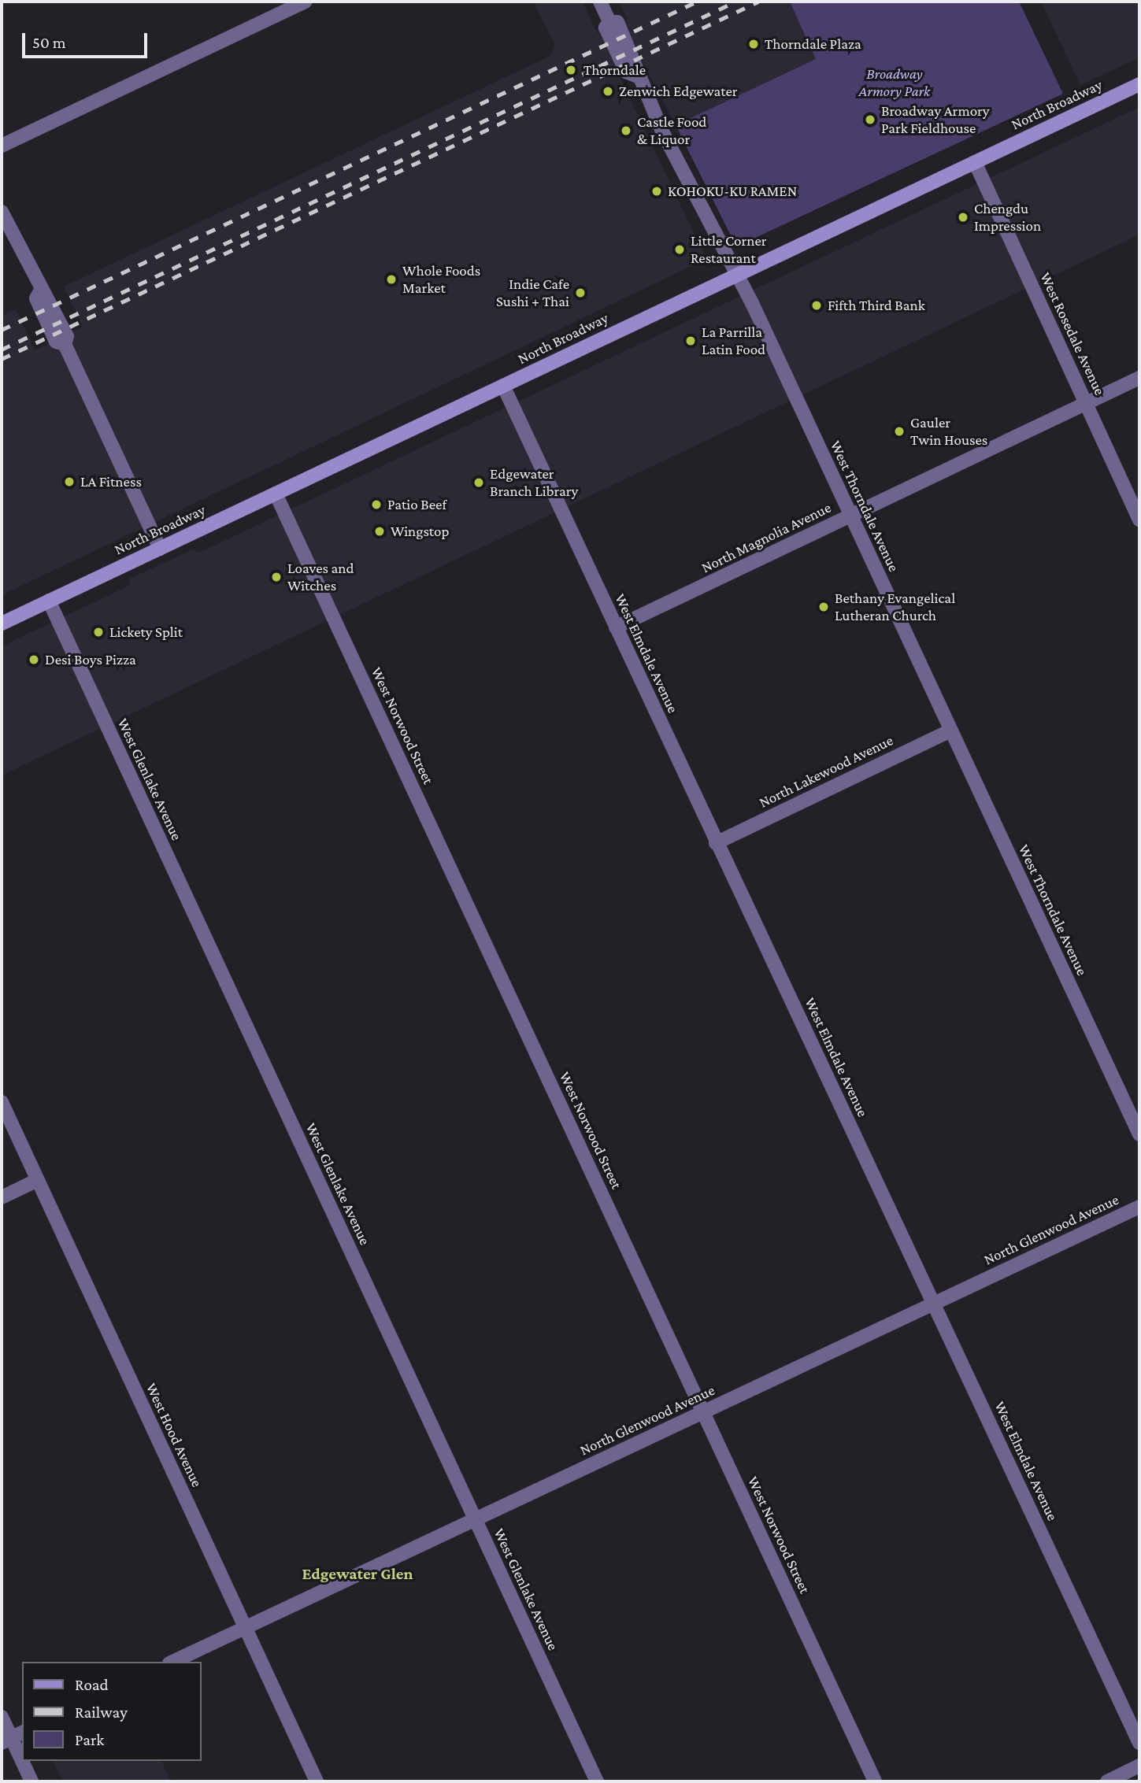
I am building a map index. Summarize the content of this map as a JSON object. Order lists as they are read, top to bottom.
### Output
{
  "streets": {
    "main road": ["North Broadway"],
    "street": [
      "West Rosedale Avenue",
      "West Thorndale Avenue",
      "North Magnolia Avenue",
      "West Elmdale Avenue",
      "West Norwood Street",
      "North Lakewood Avenue",
      "West Glenlake Avenue",
      "North Glenwood Avenue",
      "West Hood Avenue"
    ]
  },
  "crossings": [
    ["North Broadway", "West Rosedale Avenue"],
    ["North Broadway", "West Thorndale Avenue"],
    ["North Broadway", "West Elmdale Avenue"],
    ["North Broadway", "West Norwood Street"],
    ["North Broadway", "West Glenlake Avenue"],
    ["West Rosedale Avenue", "North Magnolia Avenue"],
    ["West Thorndale Avenue", "North Magnolia Avenue"],
    ["West Thorndale Avenue", "North Lakewood Avenue"],
    ["North Magnolia Avenue", "West Elmdale Avenue"],
    ["West Elmdale Avenue", "North Lakewood Avenue"],
    ["West Elmdale Avenue", "North Glenwood Avenue"],
    ["West Norwood Street", "North Glenwood Avenue"],
    ["West Glenlake Avenue", "North Glenwood Avenue"],
    ["North Glenwood Avenue", "West Hood Avenue"]
  ],
  "districts": ["Edgewater Glen"],
  "parks": ["Broadway Armory Park"],
  "places": [
    "Thorndale Plaza",
    "Thorndale",
    "Zenwich Edgewater",
    "Broadway Armory Park Fieldhouse",
    "Castle Food & Liquor",
    "KOHOKU-KU RAMEN",
    "Chengdu Impression",
    "Little Corner Restaurant",
    "Whole Foods Market",
    "Indie Cafe Sushi + Thai",
    "Fifth Third Bank",
    "La Parrilla Latin Food",
    "Gauler Twin Houses",
    "LA Fitness",
    "Edgewater Branch Library",
    "Patio Beef",
    "Wingstop",
    "Loaves and Witches",
    "Bethany Evangelical Lutheran Church",
    "Lickety Split",
    "Desi Boys Pizza"
  ],
  "legend": ["Road", "Railway", "Park"],
  "scale_bar": "50 m"
}
